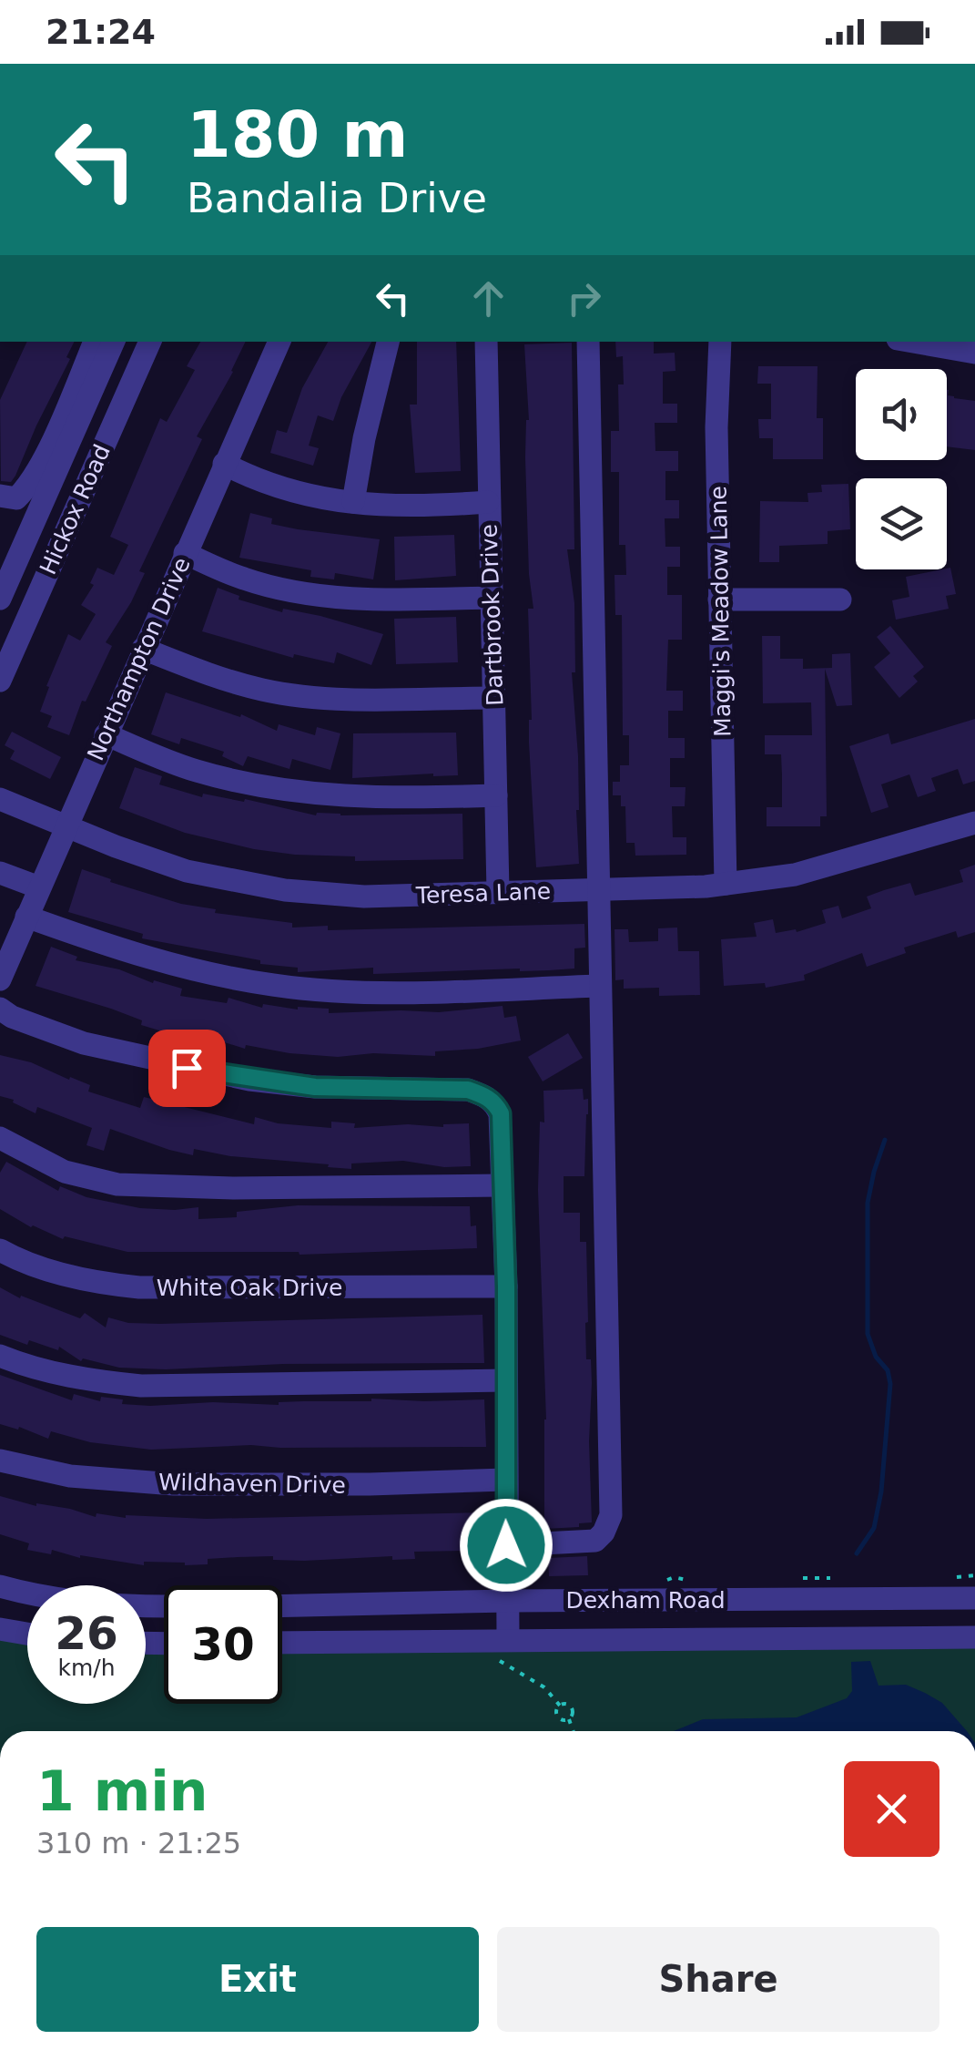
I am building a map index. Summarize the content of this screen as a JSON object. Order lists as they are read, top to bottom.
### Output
{
  "streets": {
    "street": [
      "Hickox Road",
      "Maggi's Meadow Lane",
      "Dartbrook Drive",
      "Northampton Drive",
      "Teresa Lane",
      "White Oak Drive",
      "Wildhaven Drive",
      "Dexham Road"
    ]
  },
  "crossings": [
    ["Maggi's Meadow Lane", "Teresa Lane"],
    ["Dartbrook Drive", "Teresa Lane"],
    ["Northampton Drive", "Teresa Lane"]
  ],
  "page": {
    "status": "21:24",
    "turn": ["180 m", "Bandalia Drive"],
    "speed": "26 km/h",
    "limit": "30",
    "heading": ["1 min", "310 m · 21:25"],
    "buttons": ["Exit", "Share"]
  }
}
